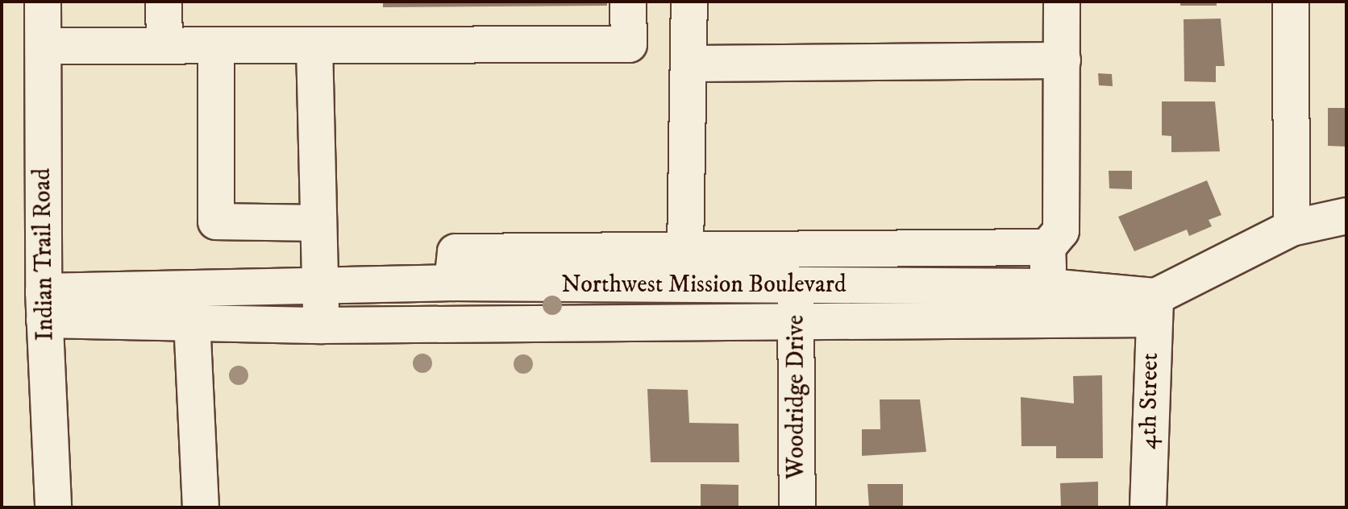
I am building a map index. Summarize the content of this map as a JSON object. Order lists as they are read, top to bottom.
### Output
{
  "streets": {
    "street": [
      "Indian Trail Road",
      "Northwest Mission Boulevard",
      "Woodridge Drive",
      "4th Street"
    ]
  },
  "crossings": [
    ["Indian Trail Road", "Northwest Mission Boulevard"],
    ["Northwest Mission Boulevard", "Woodridge Drive"],
    ["Northwest Mission Boulevard", "4th Street"]
  ]
}
